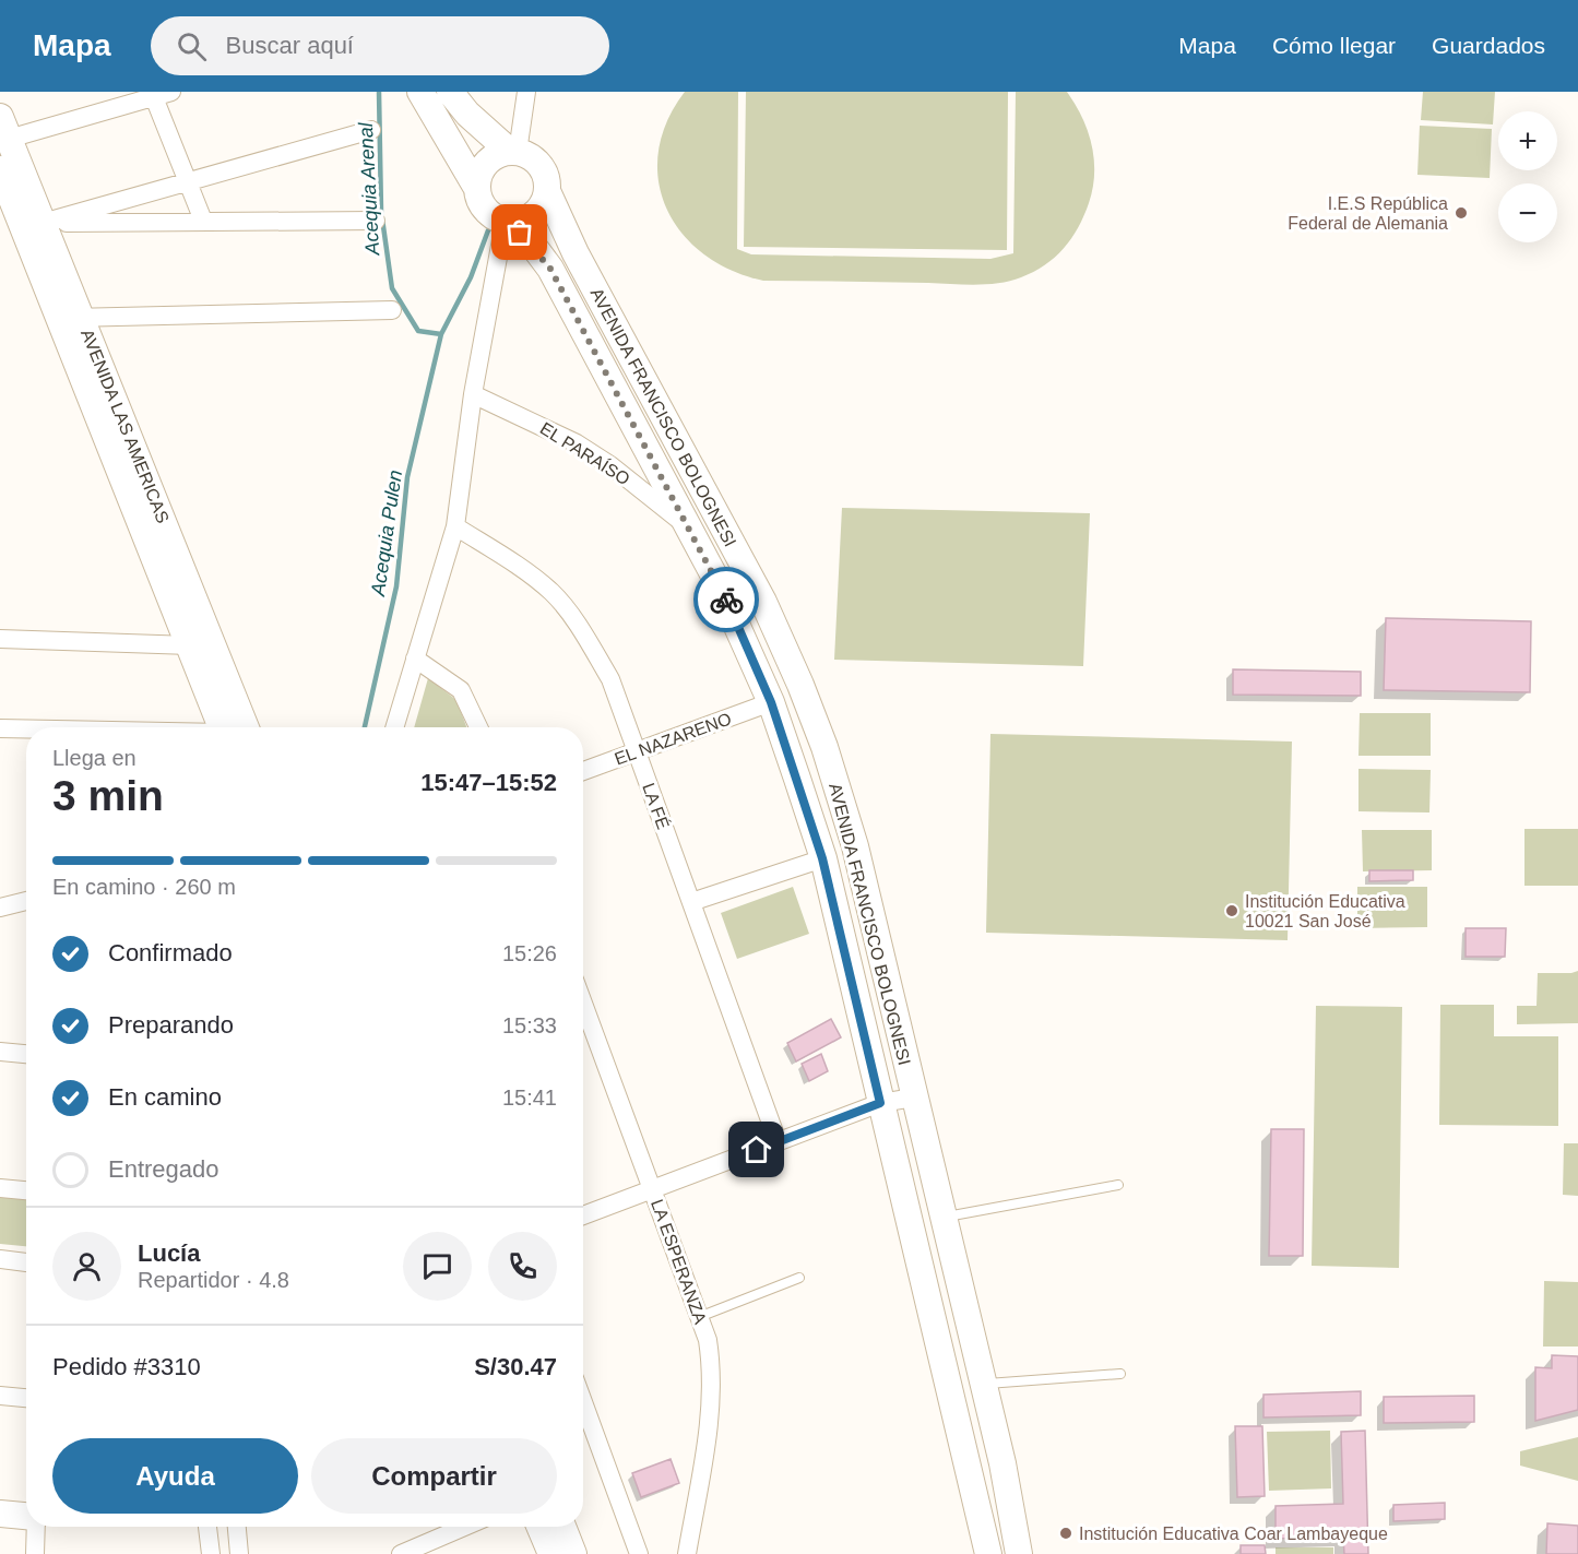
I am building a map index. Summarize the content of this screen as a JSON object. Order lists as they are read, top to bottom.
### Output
{
  "streets": {
    "main road": ["AVENIDA FRANCISCO BOLOGNESI", "AVENIDA LAS AMERICAS"],
    "street": [
      "EL PARAÍSO",
      "EL NAZARENO",
      "LA FÉ",
      "LA ESPERANZA"
    ]
  },
  "crossings": [
    ["AVENIDA FRANCISCO BOLOGNESI", "EL PARAÍSO"],
    ["AVENIDA FRANCISCO BOLOGNESI", "EL NAZARENO"],
    ["EL NAZARENO", "LA FÉ"]
  ],
  "water": ["Acequia Arenal", "Acequia Pulen"],
  "places": ["I.E.S República Federal de Alemania", "Institución Educativa 10021 San José", "Institución Educativa Coar Lambayeque"],
  "page": {
    "header": "Mapa",
    "search": "Buscar aquí",
    "nav": ["Mapa", "Cómo llegar", "Guardados"],
    "map_buttons": ["+", "−"],
    "heading": ["3 min", "Llega en", "15:47–15:52"],
    "panel": [
      "Lucía",
      "Repartidor · 4.8",
      "Pedido #3310",
      "S/30.47"
    ],
    "bar": "En camino · 260 m",
    "list": [
      ["Confirmado", "15:26"],
      ["Preparando", "15:33"],
      ["En camino", "15:41"],
      "Entregado"
    ],
    "buttons": ["Ayuda", "Compartir"]
  }
}
